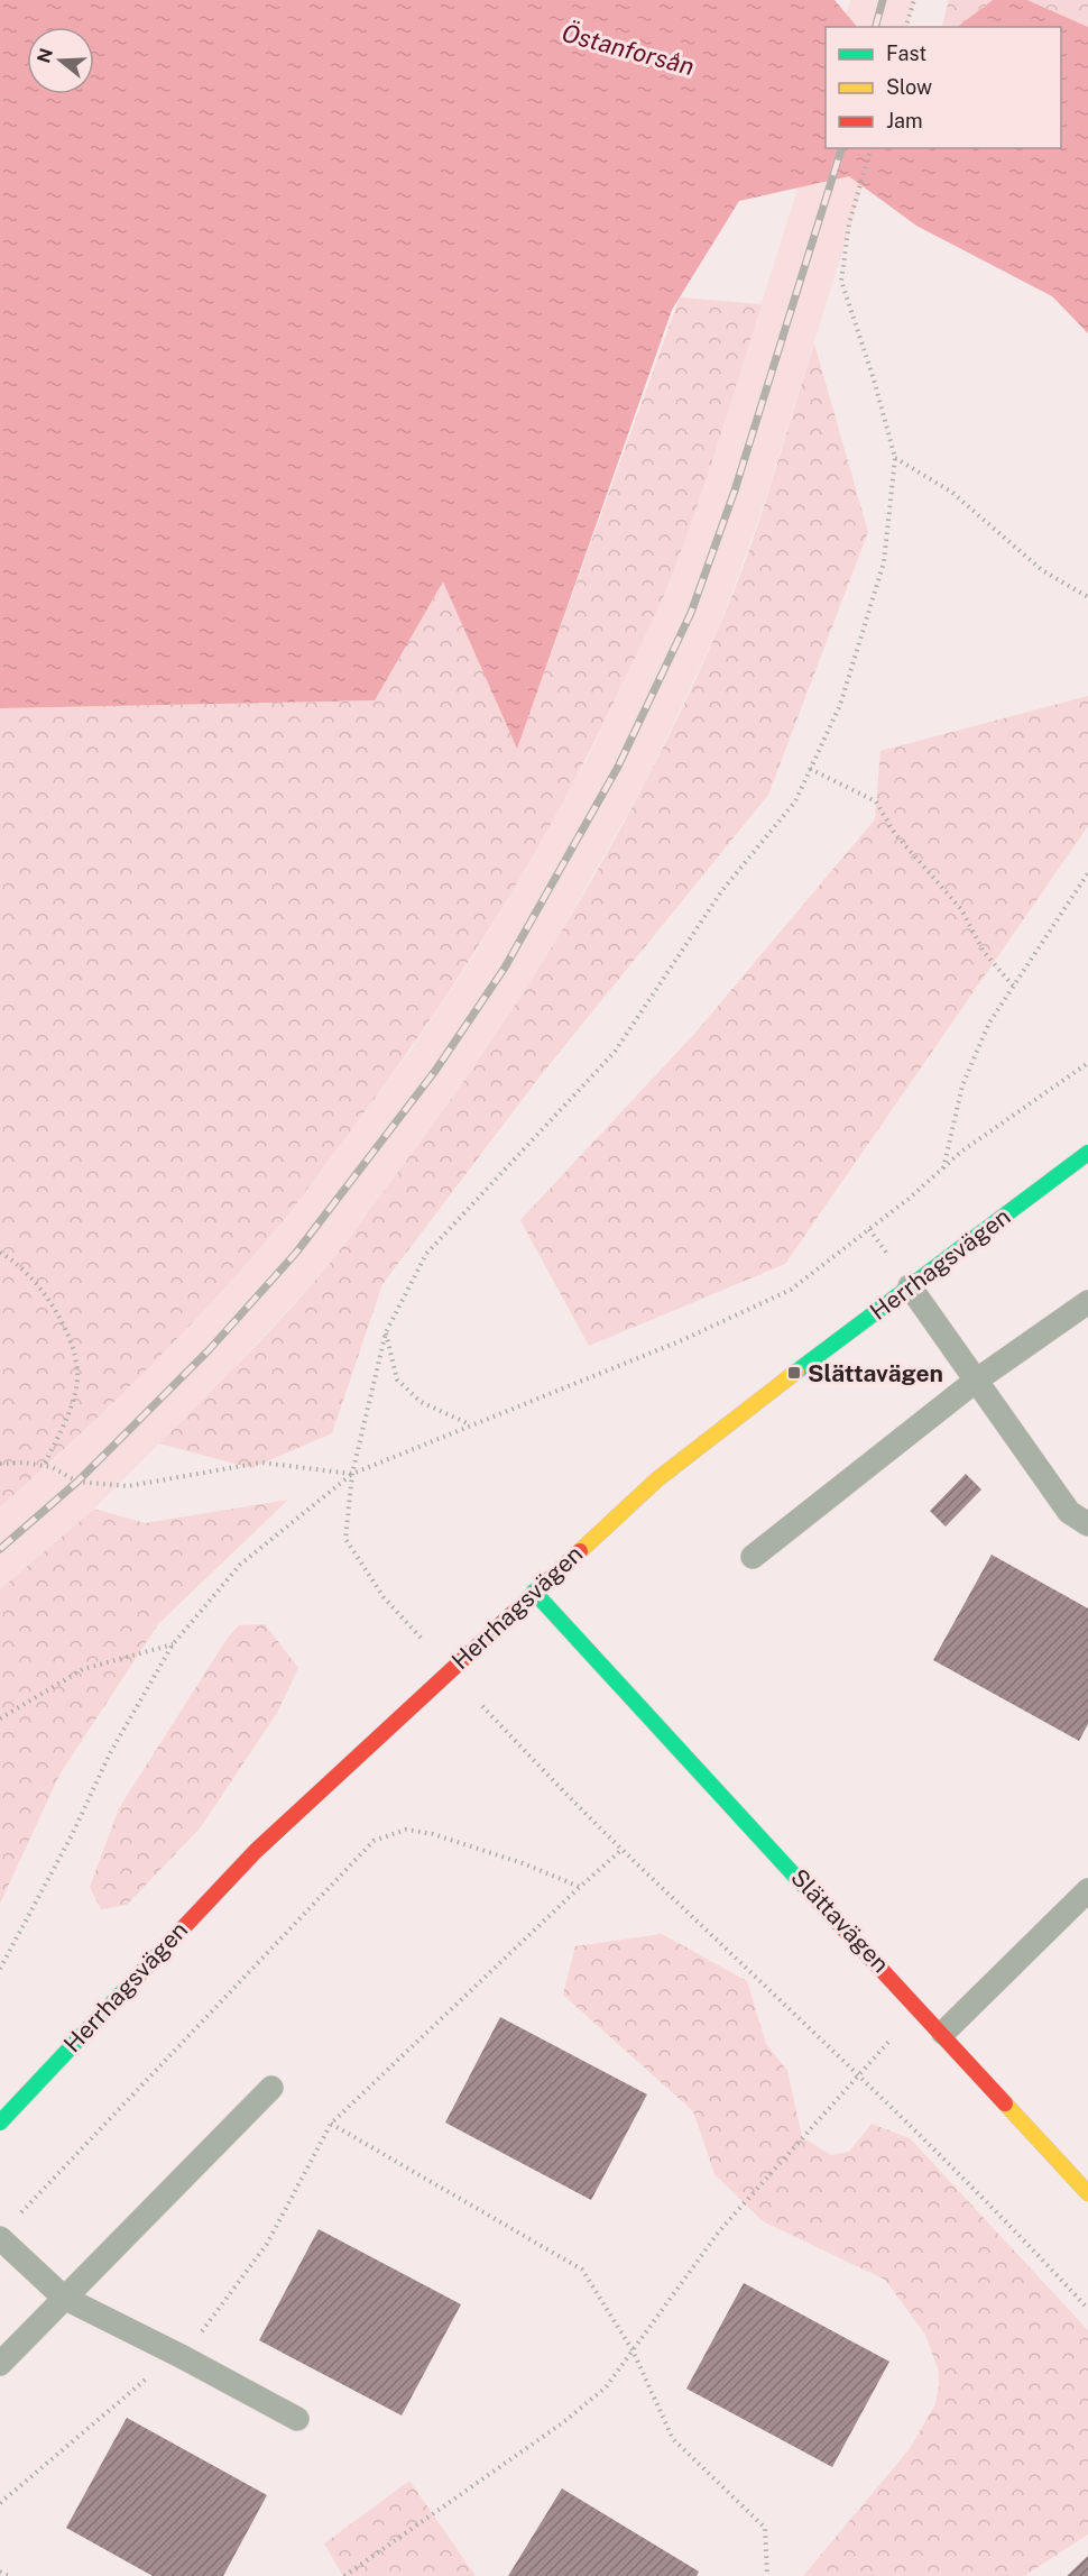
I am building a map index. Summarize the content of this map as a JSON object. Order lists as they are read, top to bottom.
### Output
{
  "streets": {
    "street": ["Herrhagsvägen", "Slättavägen"]
  },
  "crossings": [
    ["Herrhagsvägen", "Slättavägen"]
  ],
  "water": ["Östanforsån"],
  "places": {
    "transit": ["Slättavägen"]
  },
  "legend": ["Fast", "Slow", "Jam"],
  "north": "left"
}
